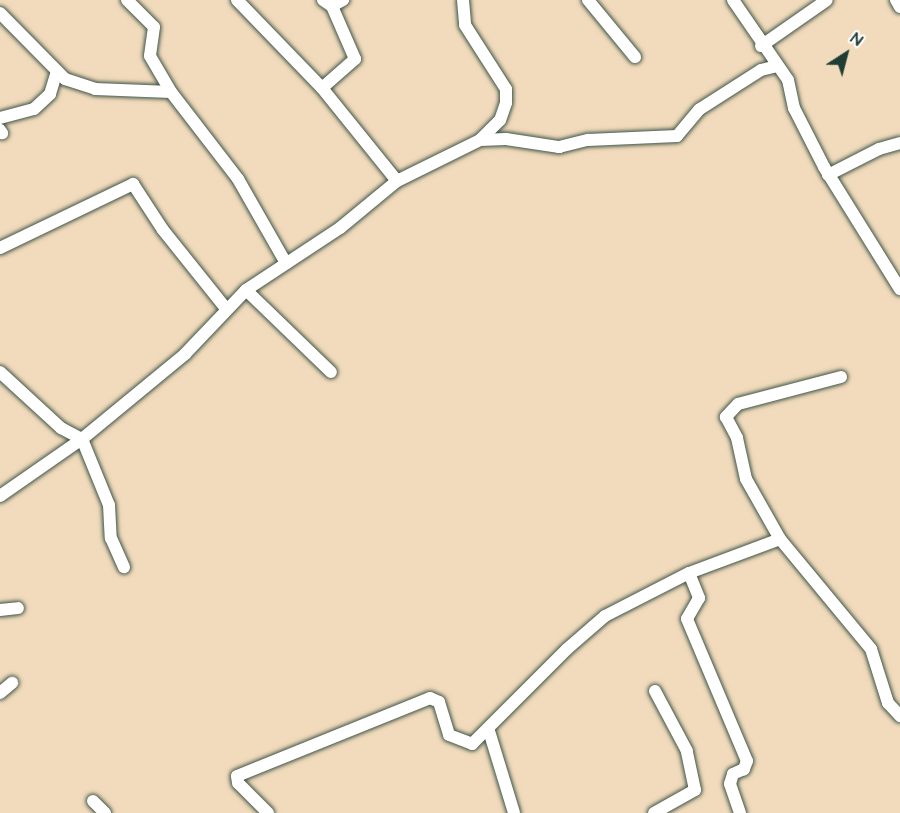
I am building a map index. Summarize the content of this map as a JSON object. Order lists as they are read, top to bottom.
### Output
{
  "north": "top right"
}
